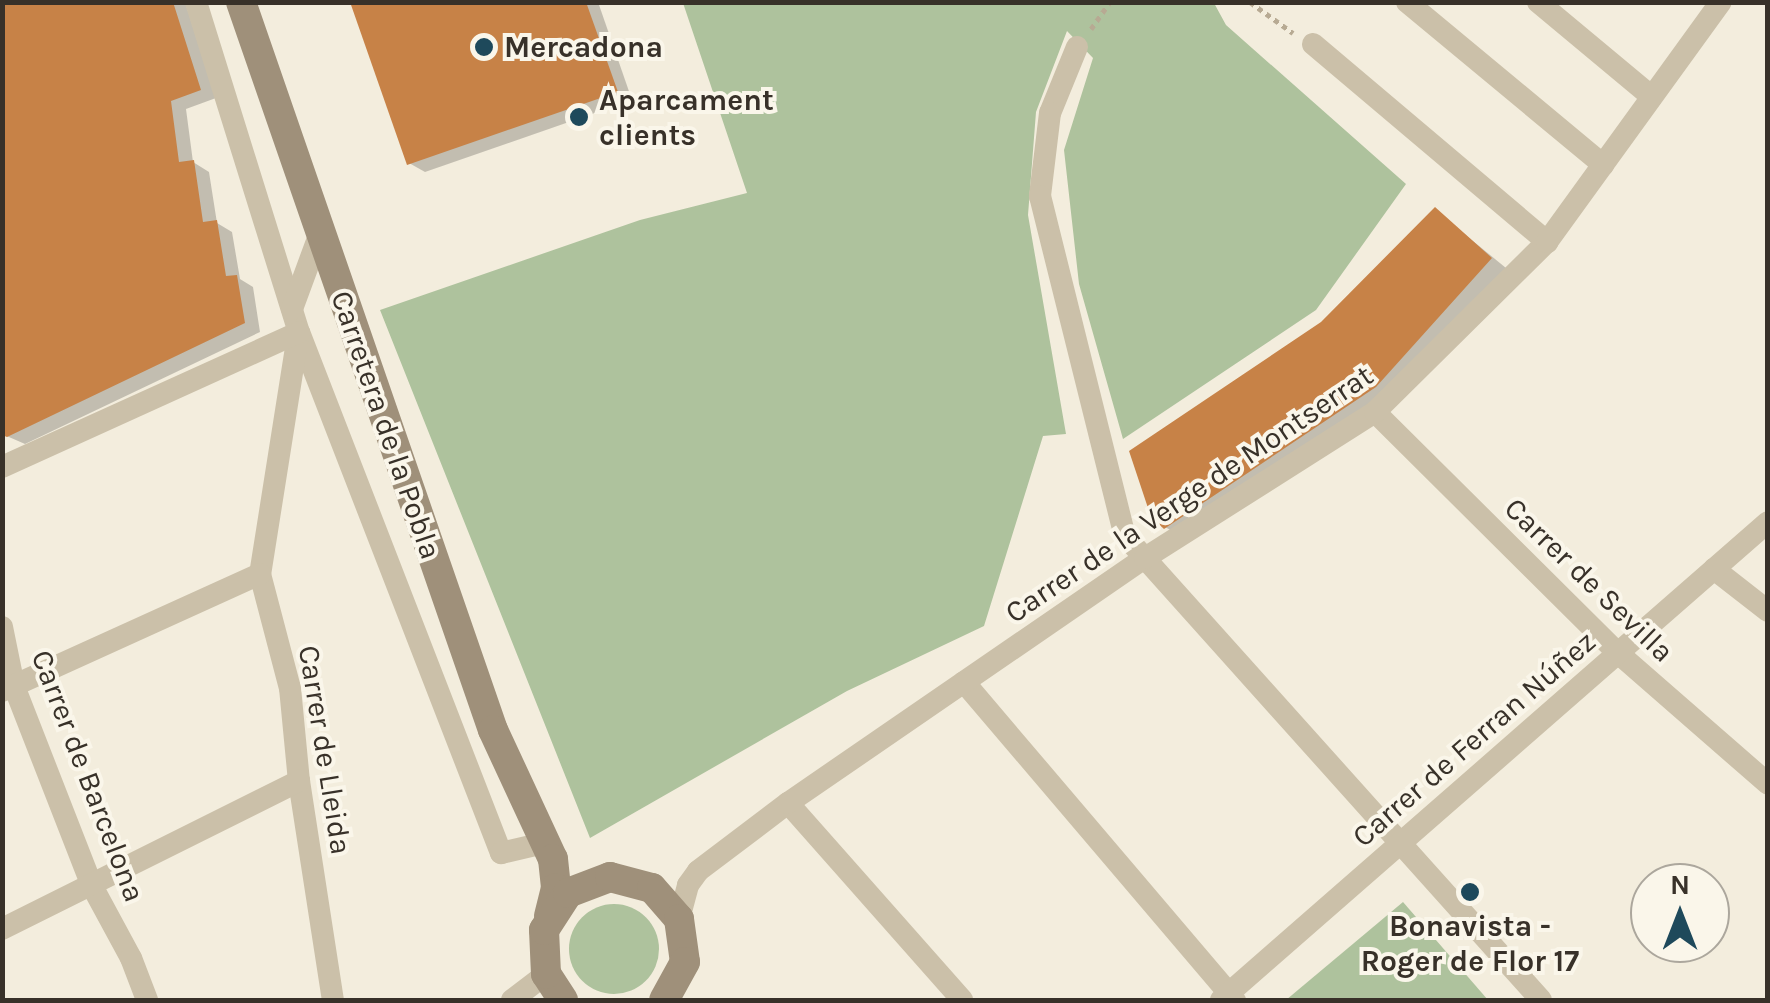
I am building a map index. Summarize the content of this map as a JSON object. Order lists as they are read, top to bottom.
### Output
{
  "streets": {
    "street": [
      "Carretera de la Pobla",
      "Carrer de la Verge de Montserrat",
      "Carrer de Sevilla",
      "Carrer de Ferran Núñez",
      "Carrer de Lleida",
      "Carrer de Barcelona"
    ]
  },
  "crossings": [
    ["Carretera de la Pobla", "Carrer de Lleida"],
    ["Carrer de la Verge de Montserrat", "Carrer de Sevilla"],
    ["Carrer de Sevilla", "Carrer de Ferran Núñez"]
  ],
  "places": ["Mercadona", "Aparcament clients", "Bonavista - Roger de Flor 17"],
  "north": "top"
}
